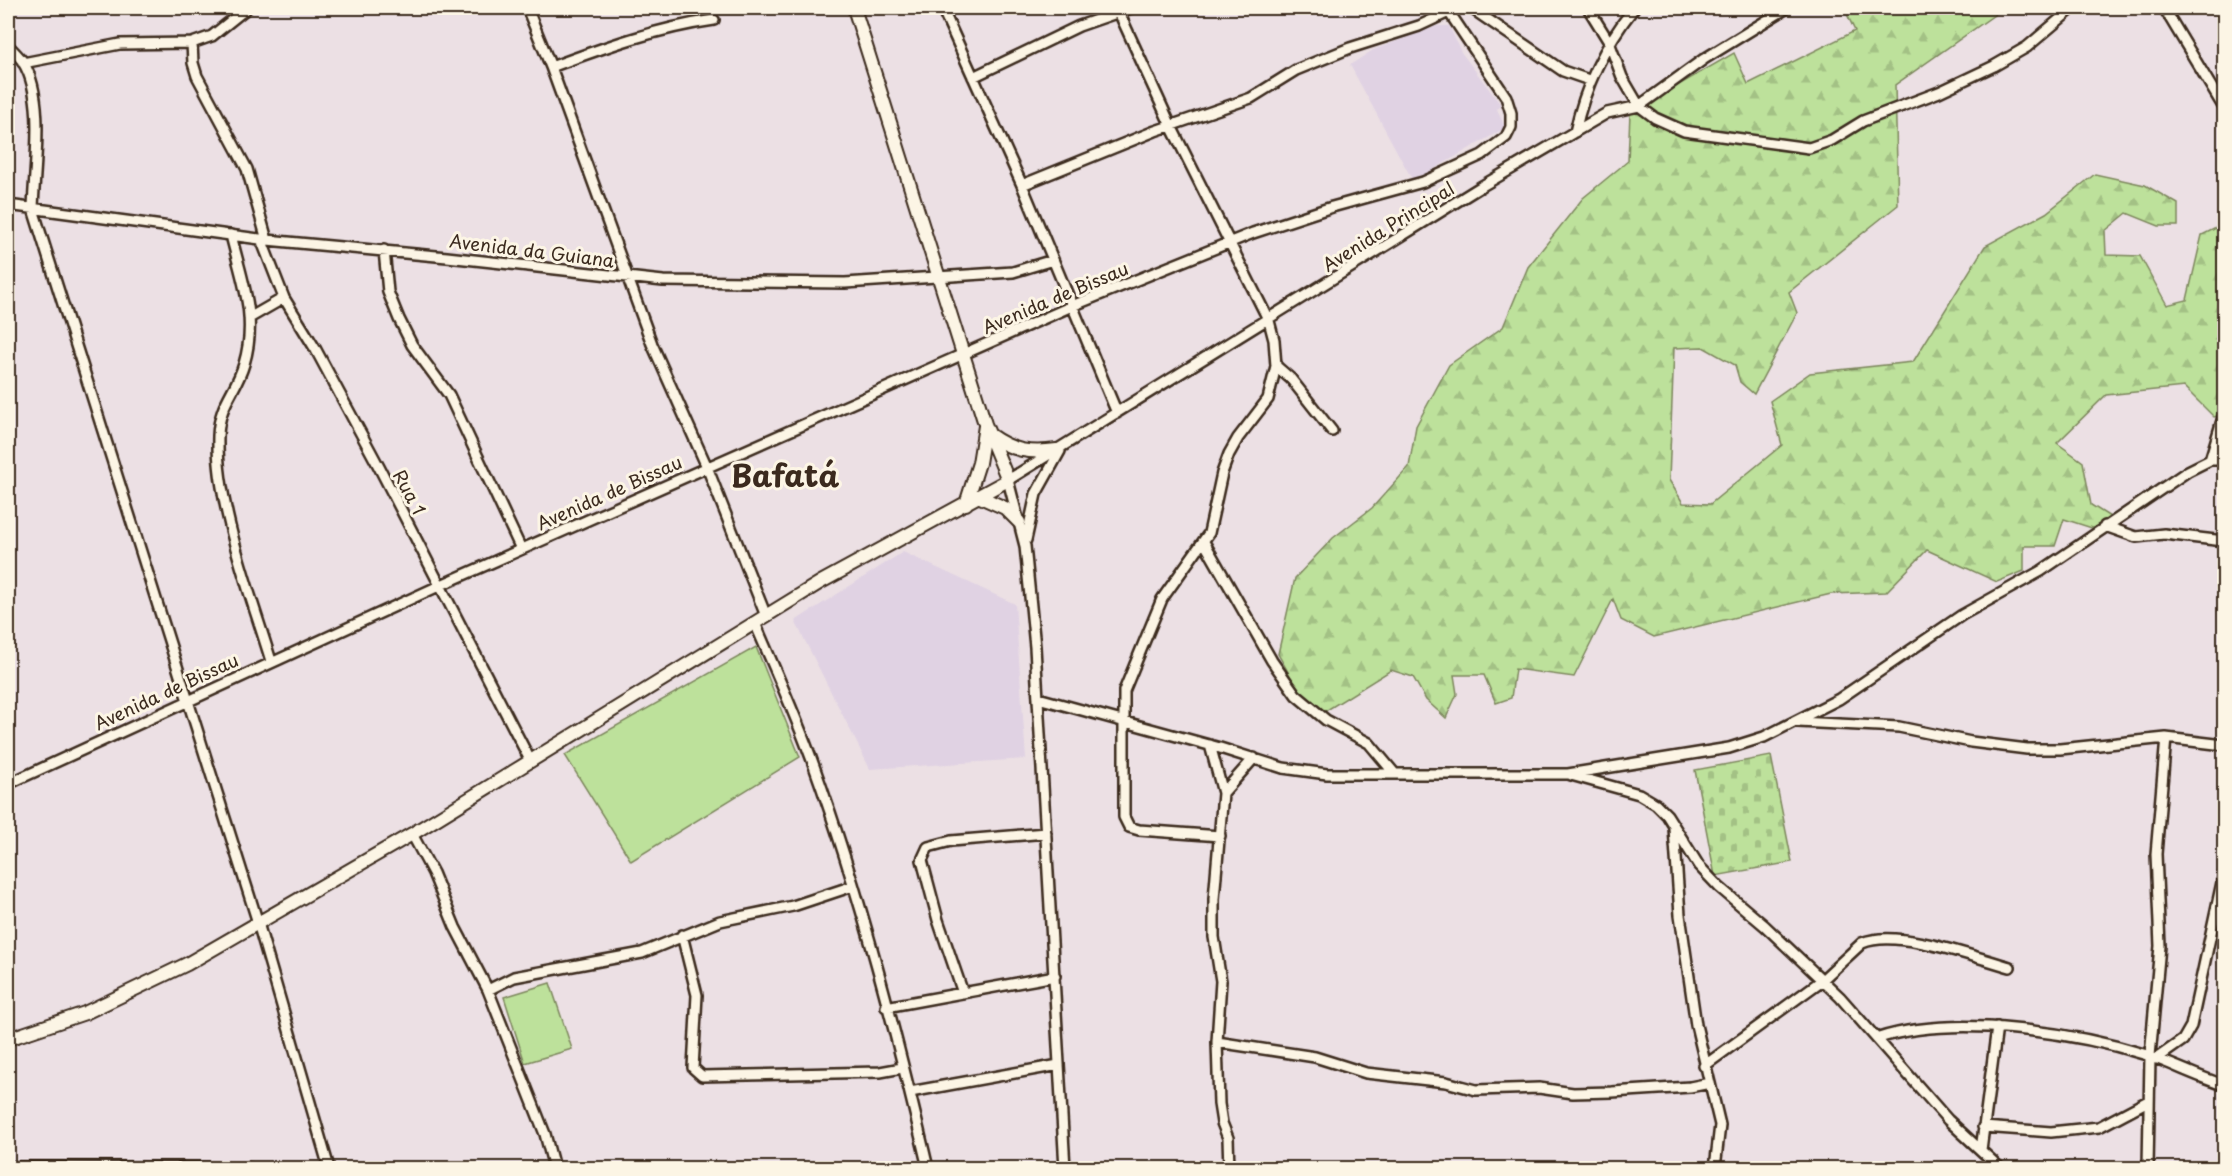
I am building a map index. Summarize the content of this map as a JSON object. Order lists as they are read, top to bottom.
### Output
{
  "streets": {
    "street": [
      "Avenida Principal",
      "Avenida da Guiana",
      "Avenida de Bissau",
      "Rua 1"
    ]
  },
  "crossings": [
    ["Avenida da Guiana", "Rua 1"],
    ["Avenida de Bissau", "Rua 1"]
  ],
  "districts": ["Bafatá"]
}
